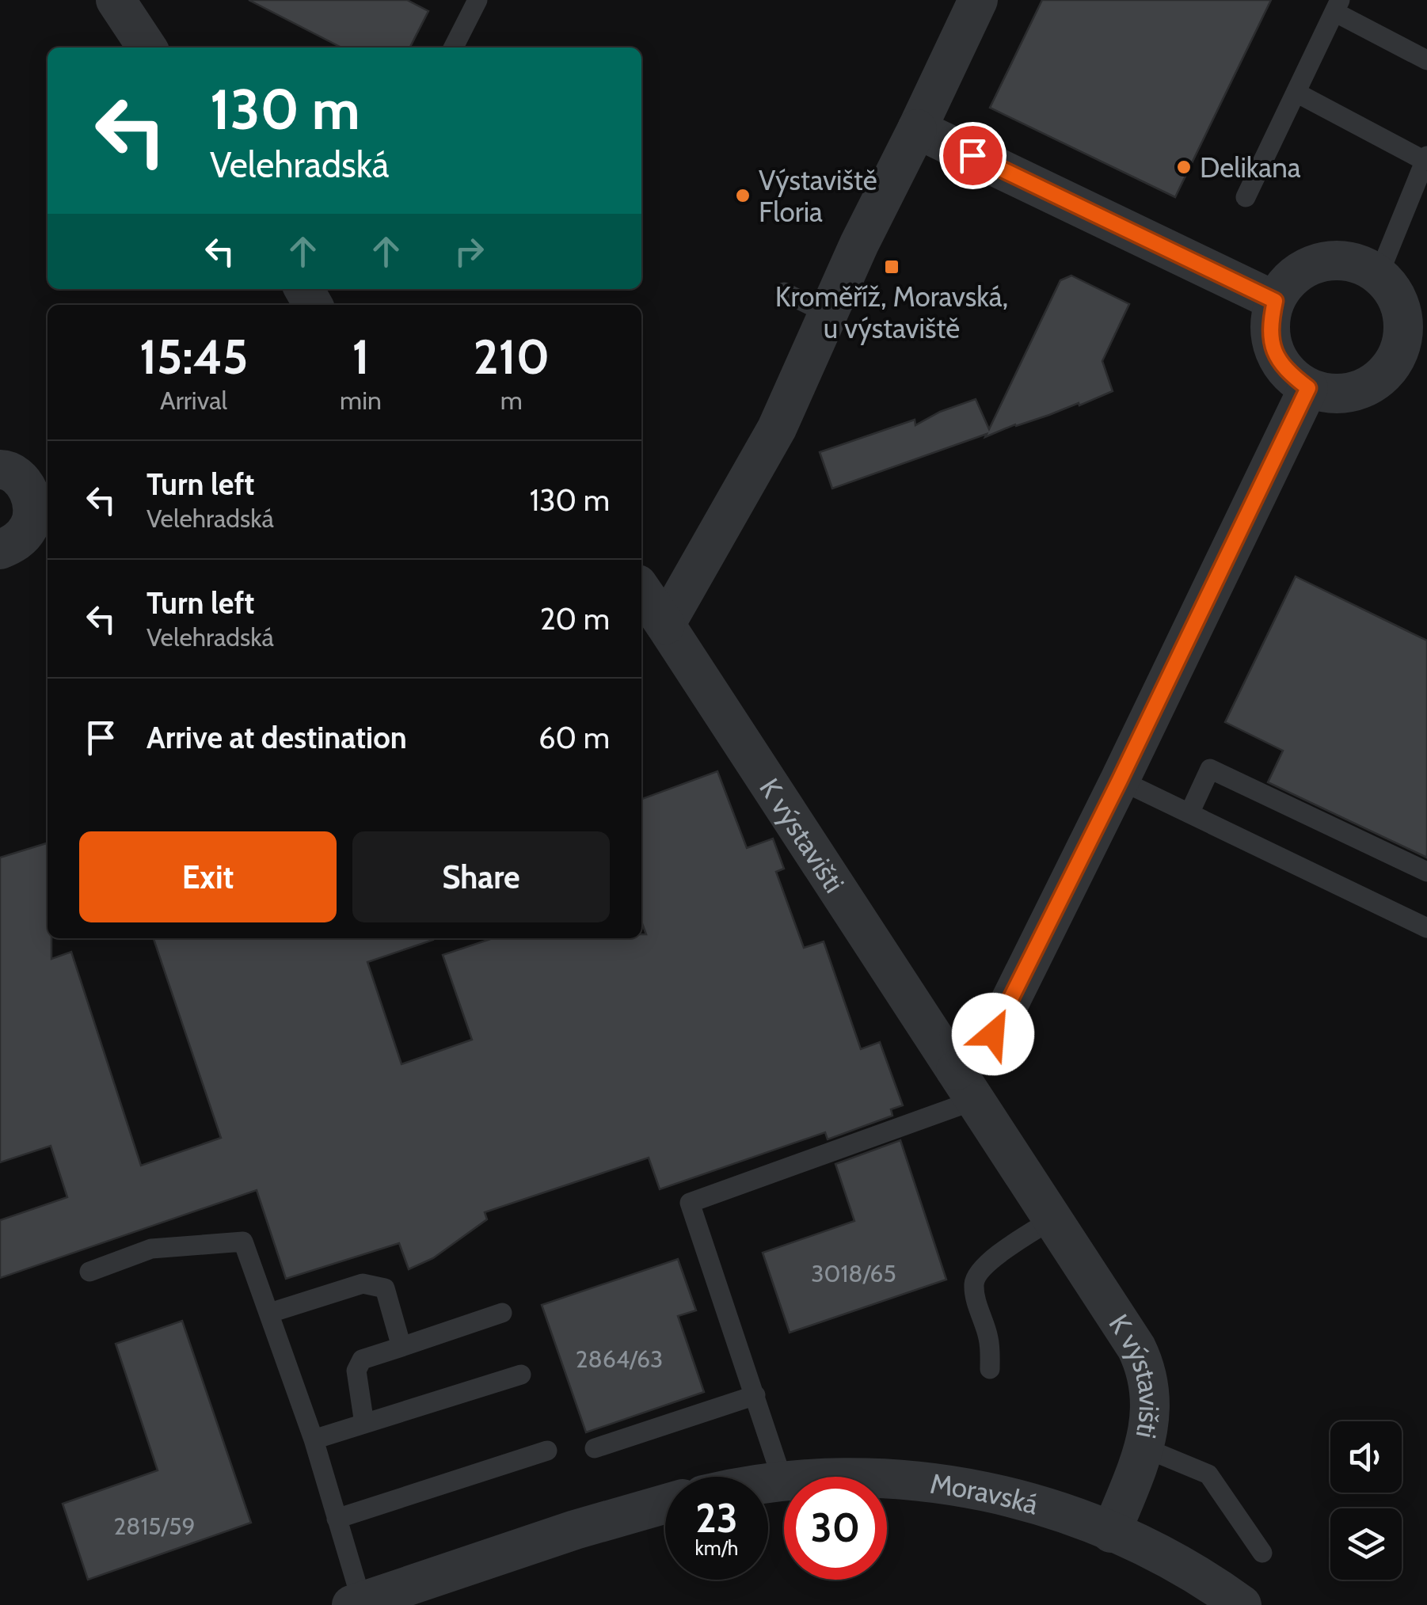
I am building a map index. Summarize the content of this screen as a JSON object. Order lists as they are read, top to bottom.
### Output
{
  "streets": {
    "street": ["K výstavišti", "Moravská"]
  },
  "crossings": [
    ["K výstavišti", "Moravská"]
  ],
  "places": {
    "other": ["Delikana", "Výstaviště Floria"],
    "transit": ["Kroměříž, Moravská, u výstaviště"]
  },
  "house_numbers": ["3018/65", "2864/63", "2815/59"],
  "page": {
    "turn": ["130 m", "Velehradská"],
    "eta": [
      "15:45",
      "Arrival",
      "1",
      "min",
      "210",
      "m"
    ],
    "list": [
      {
        "name": "Turn left",
        "note": "Velehradská",
        "value": "130 m"
      },
      {
        "name": "Turn left",
        "note": "Velehradská",
        "value": "20 m"
      },
      {
        "name": "Arrive at destination",
        "value": "60 m"
      }
    ],
    "buttons": ["Exit", "Share"],
    "speed": "23 km/h",
    "limit": "30"
  }
}
